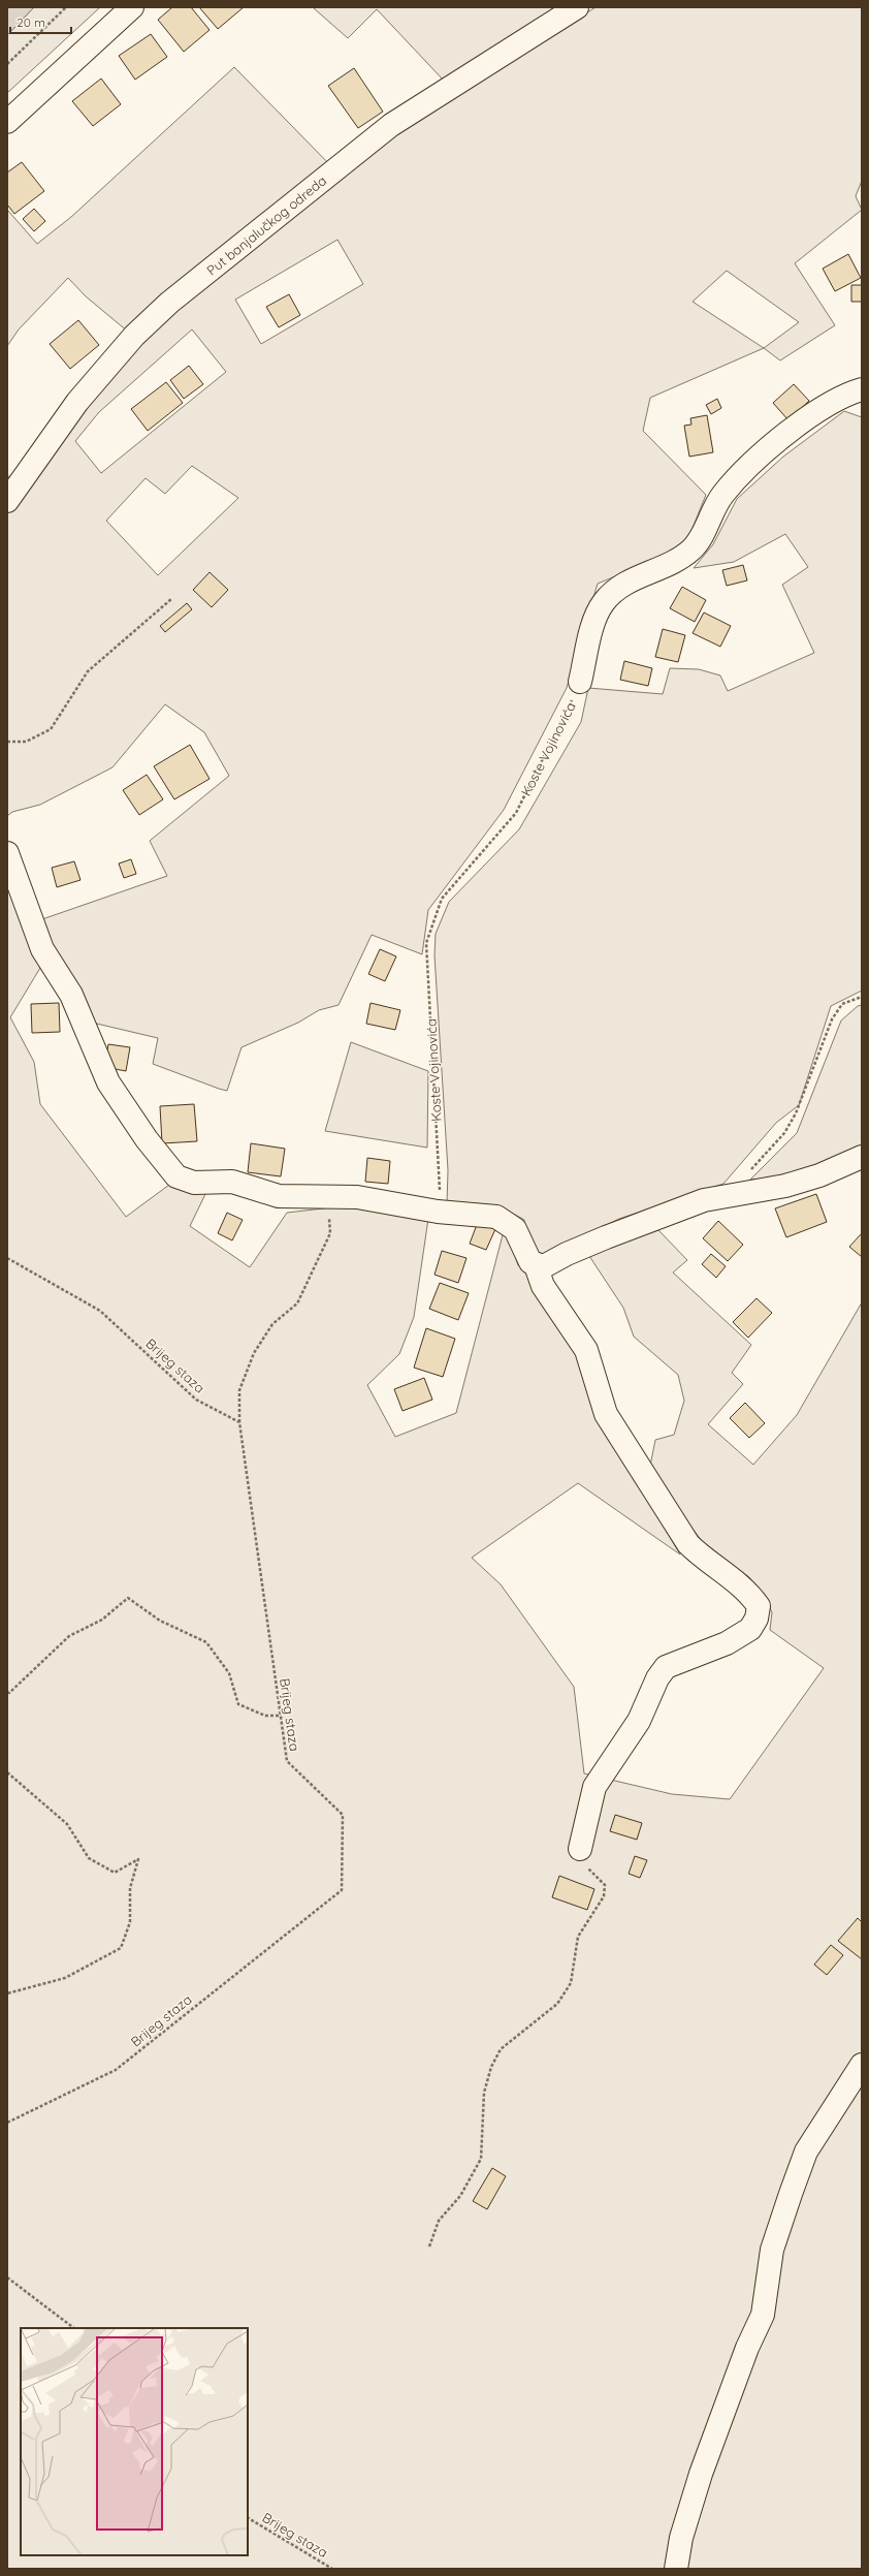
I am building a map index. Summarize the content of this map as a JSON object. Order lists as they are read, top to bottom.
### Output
{
  "streets": {
    "street": ["Put banjalučkog odreda"],
    "path": ["Koste Vojinovića", "Brijeg staza"]
  },
  "scale_bar": "20 m"
}
